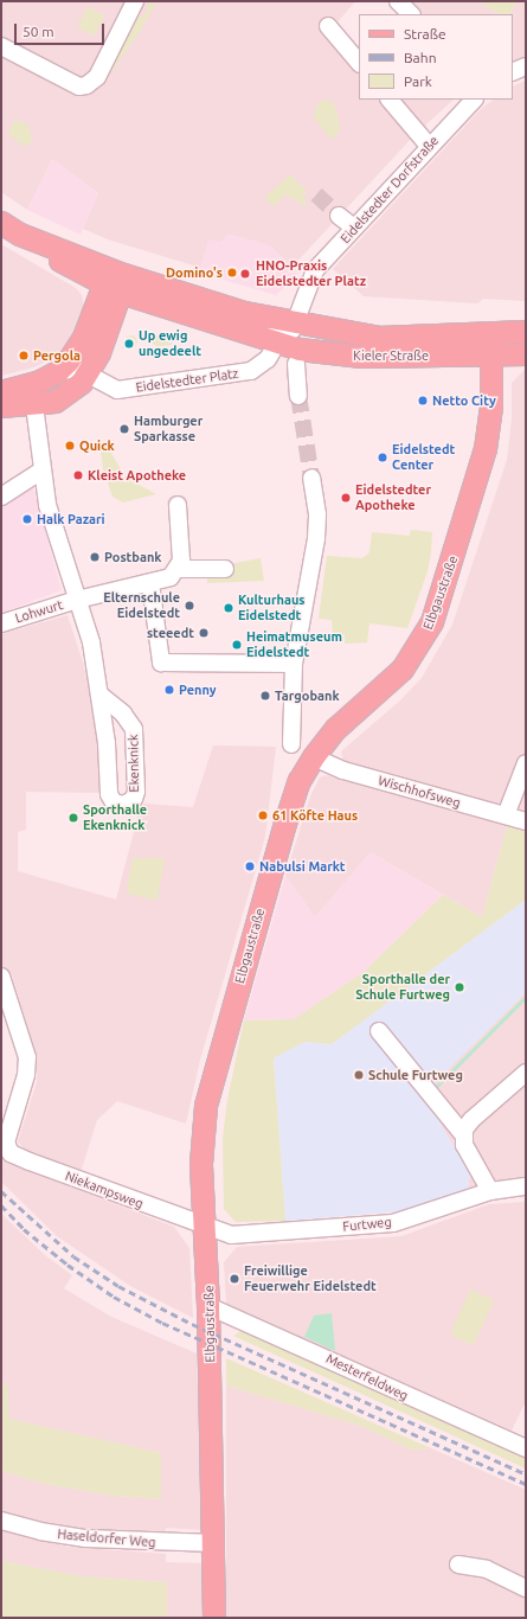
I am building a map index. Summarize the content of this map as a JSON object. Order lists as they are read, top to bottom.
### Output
{
  "streets": {
    "main road": ["Kieler Straße", "Elbgaustraße"],
    "street": [
      "Eidelstedter Dorfstraße",
      "Eidelstedter Platz",
      "Lohwurt",
      "Ekenknick",
      "Wischhofsweg",
      "Niekampsweg",
      "Furtweg",
      "Mesterfeldweg",
      "Haseldorfer Weg"
    ]
  },
  "crossings": [
    ["Eidelstedter Dorfstraße", "Kieler Straße"],
    ["Kieler Straße", "Eidelstedter Platz"],
    ["Kieler Straße", "Elbgaustraße"],
    ["Elbgaustraße", "Wischhofsweg"],
    ["Elbgaustraße", "Niekampsweg"],
    ["Elbgaustraße", "Furtweg"],
    ["Elbgaustraße", "Mesterfeldweg"],
    ["Elbgaustraße", "Haseldorfer Weg"],
    ["Lohwurt", "Ekenknick"],
    ["Niekampsweg", "Furtweg"]
  ],
  "places": [
    "Domino's",
    "HNO-Praxis Eidelstedter Platz",
    "Up ewig ungedeelt",
    "Pergola",
    "Netto City",
    "Hamburger Sparkasse",
    "Quick",
    "Eidelstedt Center",
    "Kleist Apotheke",
    "Eidelstedter Apotheke",
    "Halk Pazari",
    "Postbank",
    "Elternschule Eidelstedt",
    "Kulturhaus Eidelstedt",
    "steeedt",
    "Heimatmuseum Eidelstedt",
    "Penny",
    "Targobank",
    "61 Köfte Haus",
    "Sporthalle Ekenknick",
    "Nabulsi Markt",
    "Sporthalle der Schule Furtweg",
    "Schule Furtweg",
    "Freiwillige Feuerwehr Eidelstedt"
  ],
  "legend": ["Straße", "Bahn", "Park"],
  "scale_bar": "50 m"
}
